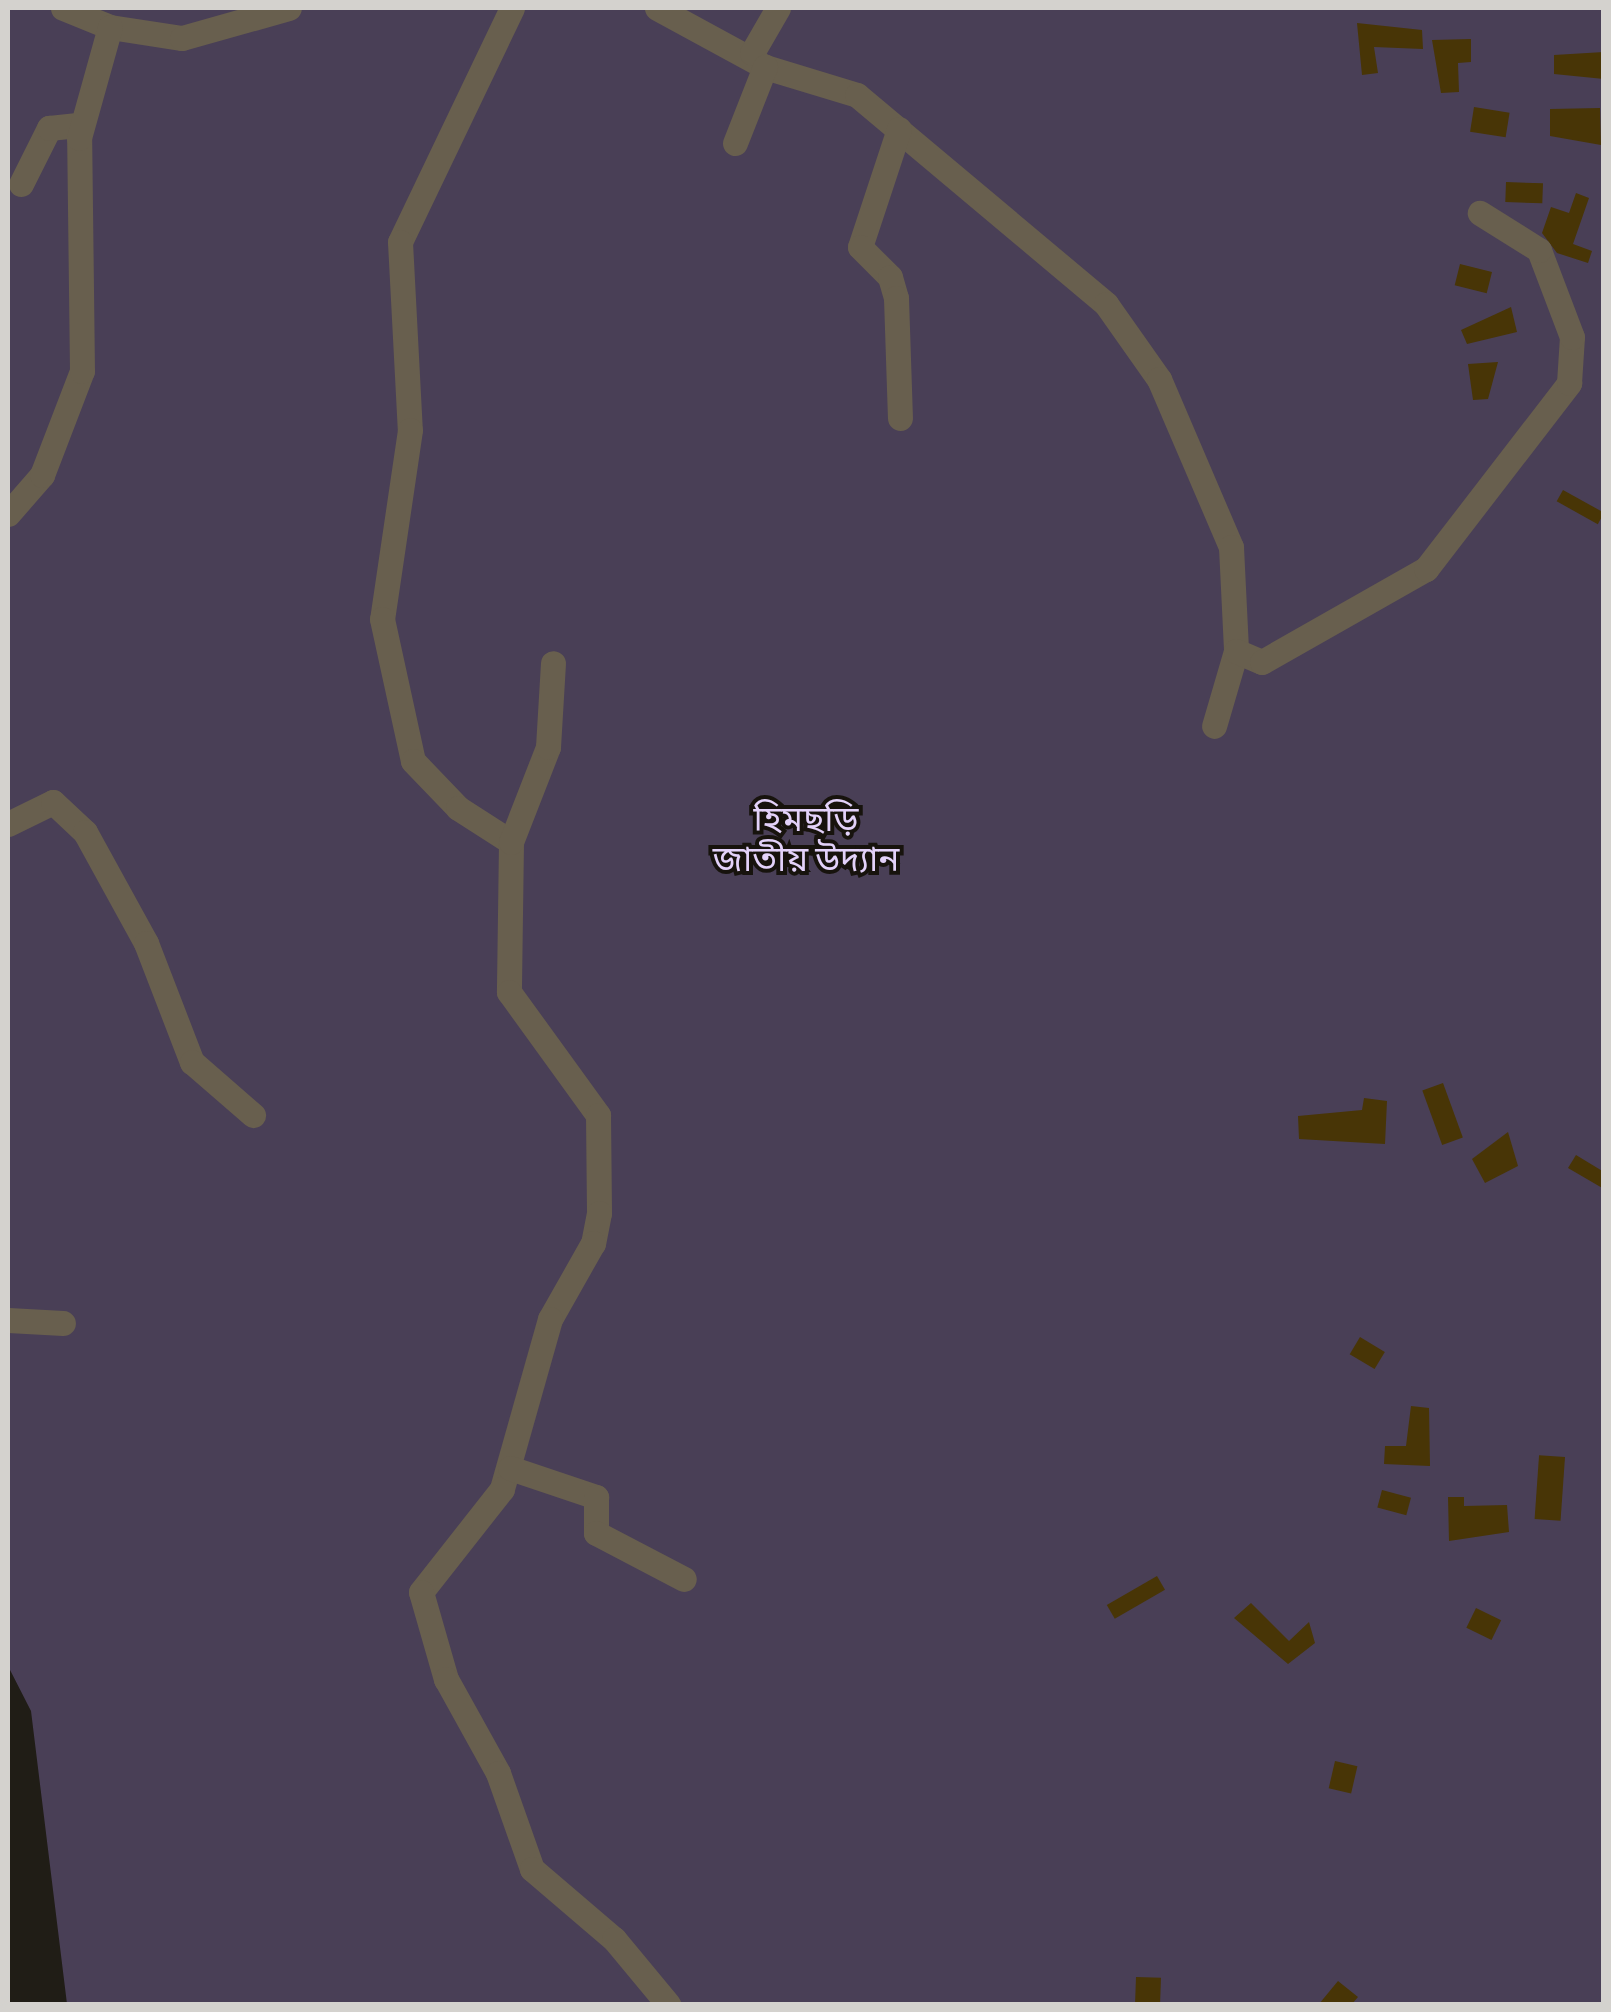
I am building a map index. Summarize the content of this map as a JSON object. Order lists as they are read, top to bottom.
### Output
{
  "parks": ["হিমছড়ি জাতীয় উদ্যান"]
}
